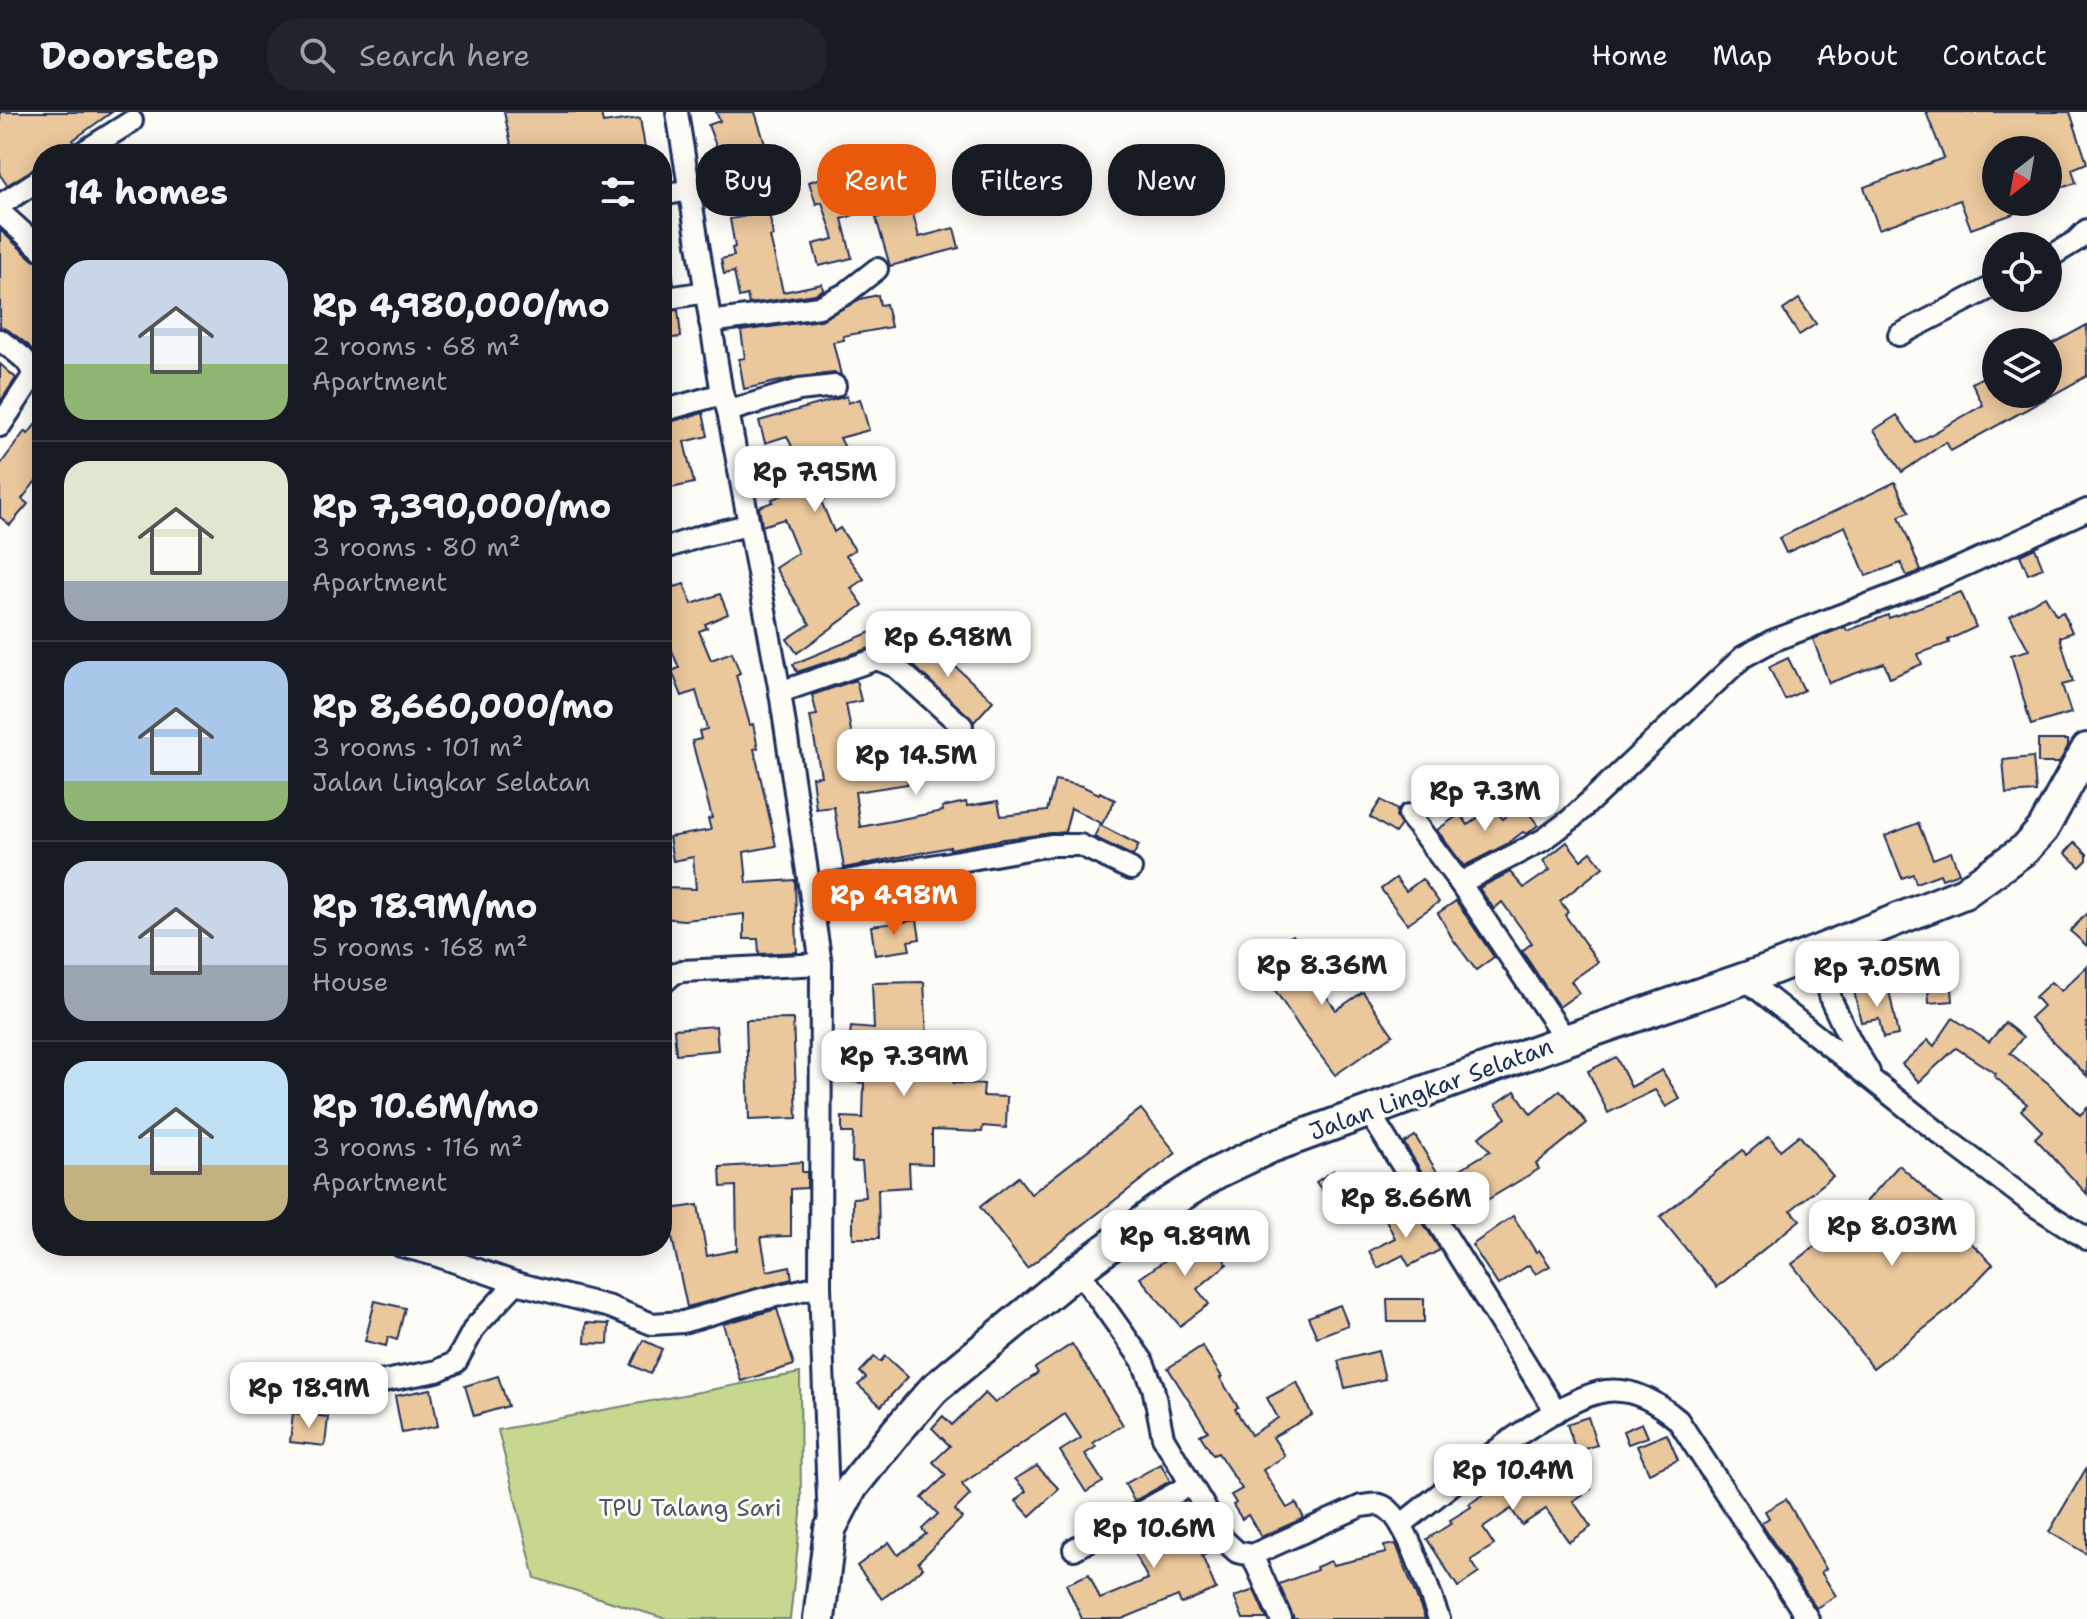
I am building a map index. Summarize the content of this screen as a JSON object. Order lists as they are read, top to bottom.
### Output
{
  "streets": {
    "highway": ["Jalan Lingkar Selatan"]
  },
  "parks": ["TPU Talang Sari"],
  "north": "bottom left",
  "page": {
    "header": "Doorstep",
    "search": "Search here",
    "nav": [
      "Home",
      "Map",
      "About",
      "Contact"
    ],
    "chip": [
      "Buy",
      "Rent",
      "Filters",
      "New"
    ],
    "heading": "14 homes",
    "list": [
      {
        "name": "Rp 4,980,000/mo",
        "note": "2 rooms · 68 m² · Apartment"
      },
      {
        "name": "Rp 7,390,000/mo",
        "note": "3 rooms · 80 m² · Apartment"
      },
      {
        "name": "Rp 8,660,000/mo",
        "note": "3 rooms · 101 m² · Jalan Lingkar Selatan"
      },
      {
        "name": "Rp 18.9M/mo",
        "note": "5 rooms · 168 m² · House"
      },
      {
        "name": "Rp 10.6M/mo",
        "note": "3 rooms · 116 m² · Apartment"
      }
    ],
    "price": [
      "Rp 7.95M",
      "Rp 6.98M",
      "Rp 14.5M",
      "Rp 7.3M",
      "Rp 4.98M",
      "Rp 8.36M",
      "Rp 7.05M",
      "Rp 7.39M",
      "Rp 8.66M",
      "Rp 8.03M",
      "Rp 9.89M",
      "Rp 18.9M",
      "Rp 10.4M",
      "Rp 10.6M"
    ]
  }
}
